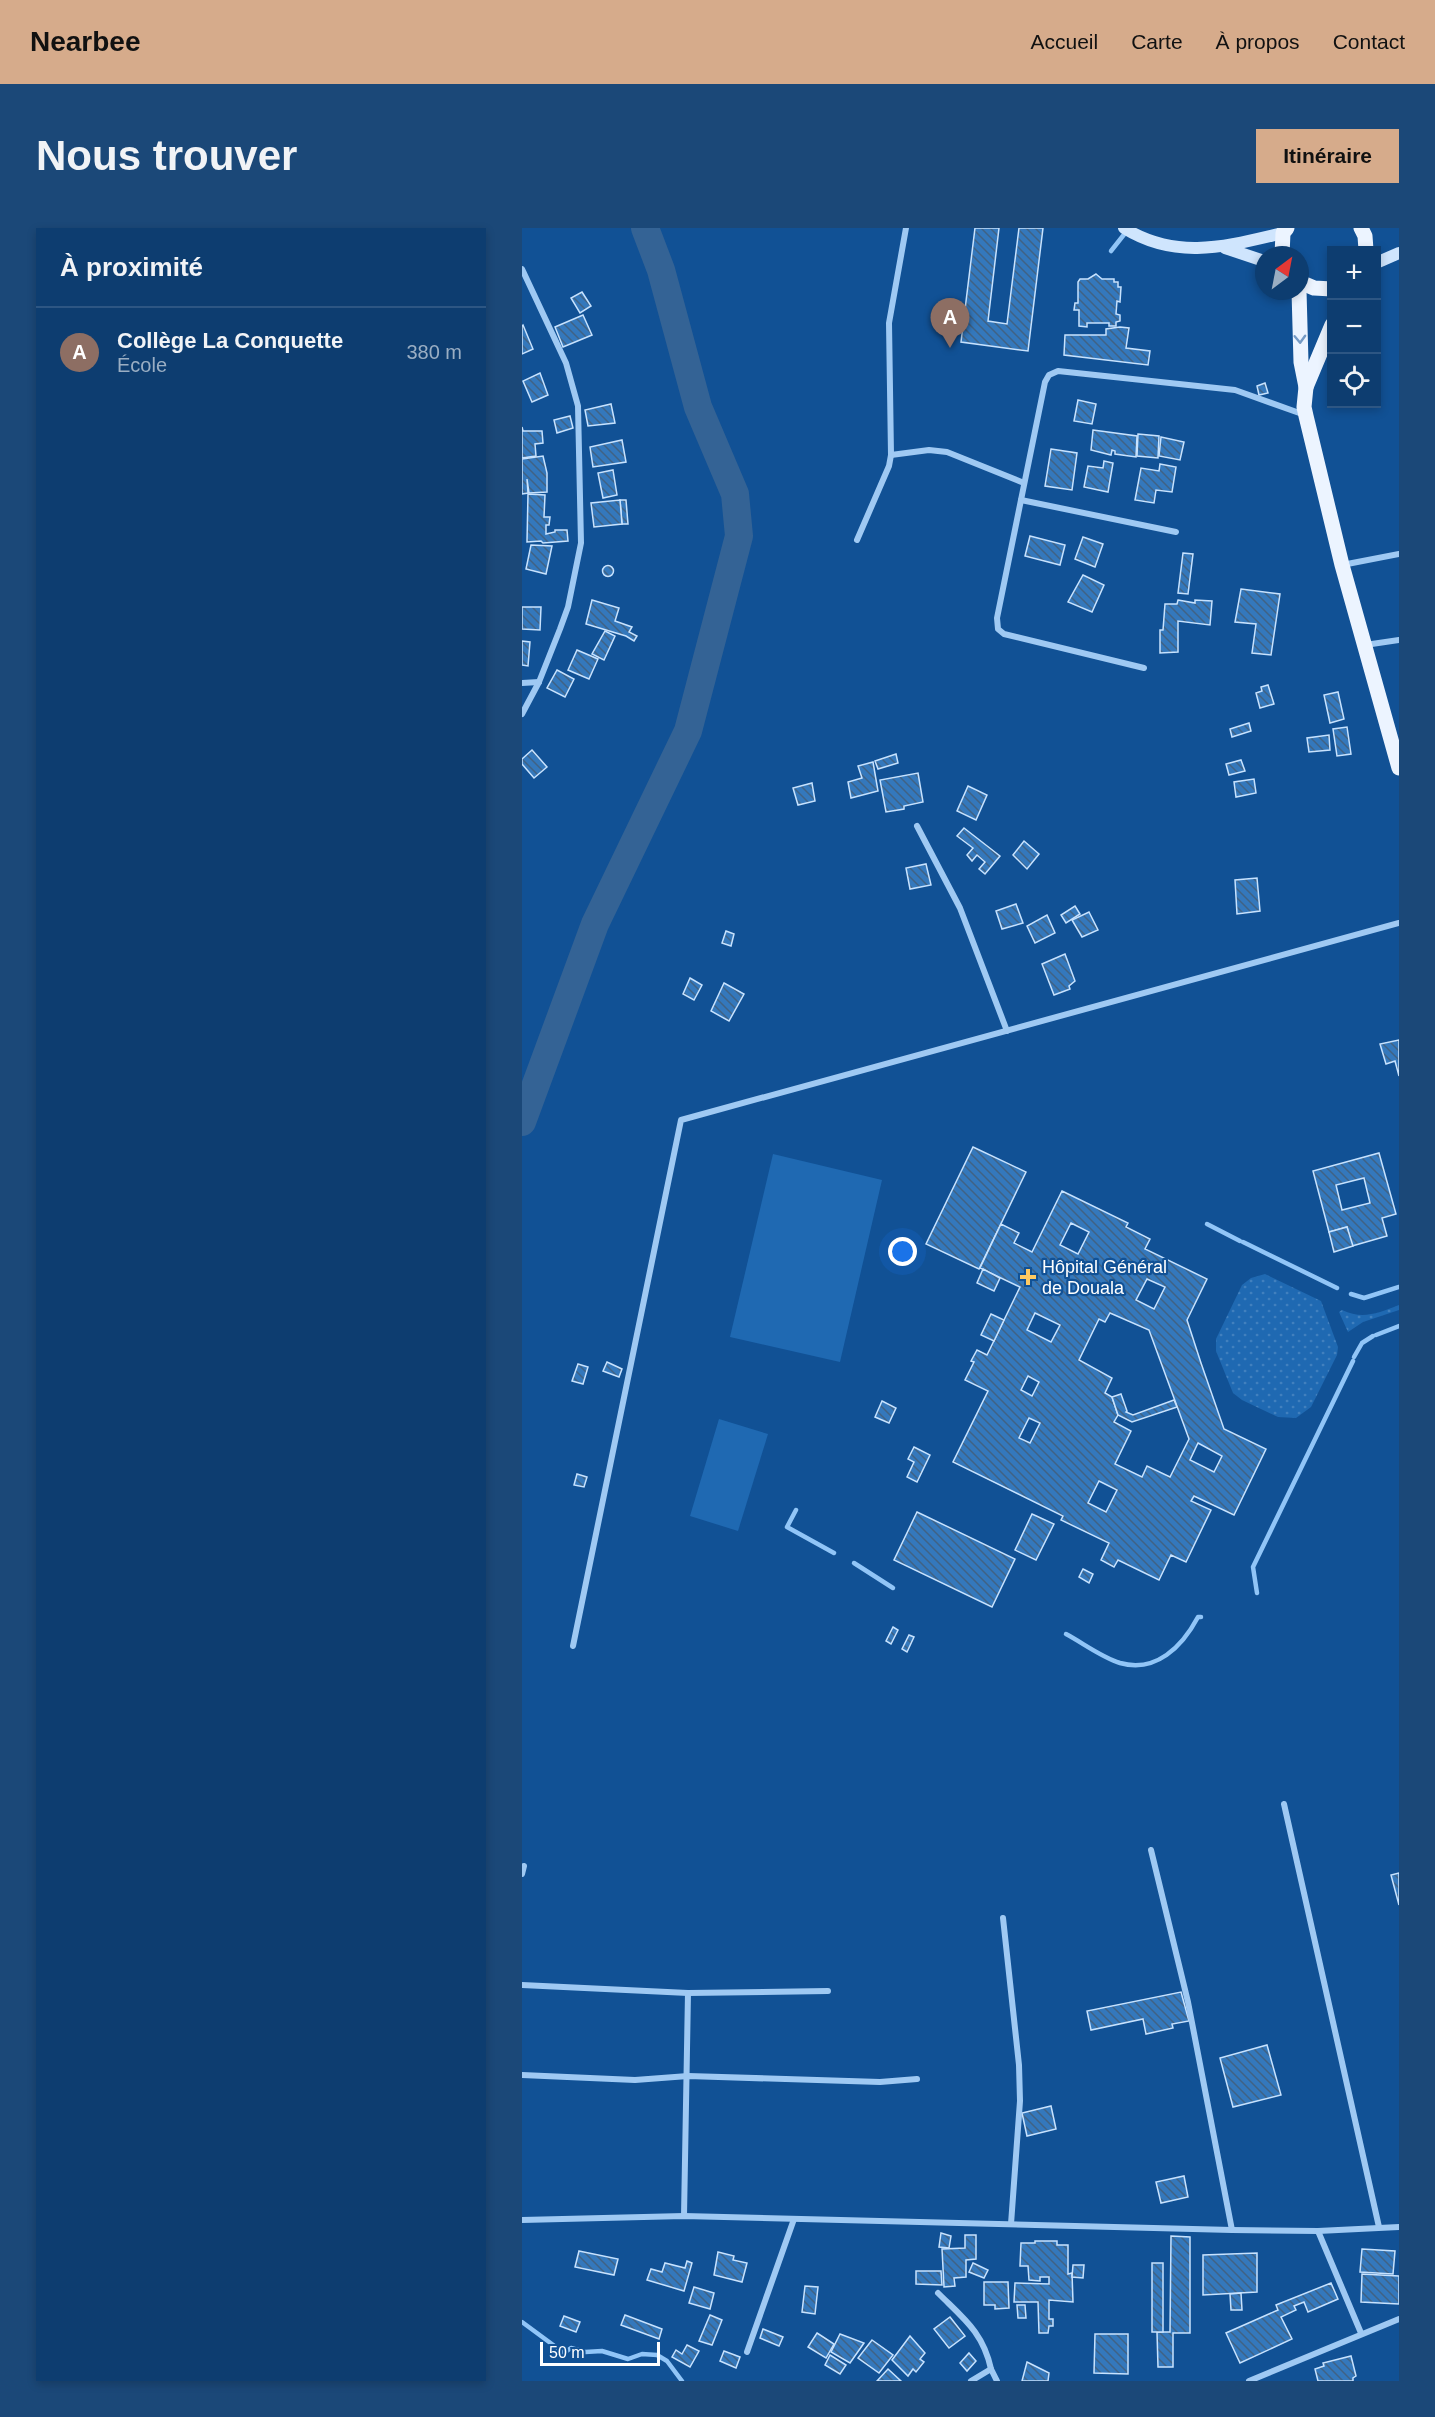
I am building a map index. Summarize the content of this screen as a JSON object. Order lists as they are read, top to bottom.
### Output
{
  "places": {
    "health": ["Hôpital Général de Douala"]
  },
  "scale_bar": "50 m",
  "north": "top right",
  "page": {
    "header": "Nearbee",
    "nav": [
      "Accueil",
      "Carte",
      "À propos",
      "Contact"
    ],
    "buttons": "Itinéraire",
    "title": "Nous trouver",
    "heading": "À proximité",
    "map_buttons": ["+", "−"],
    "pins": "A",
    "list": [
      {
        "mark": "A",
        "name": "Collège La Conquette",
        "note": "École",
        "value": "380 m"
      }
    ],
    "scale": "50 m"
  }
}
